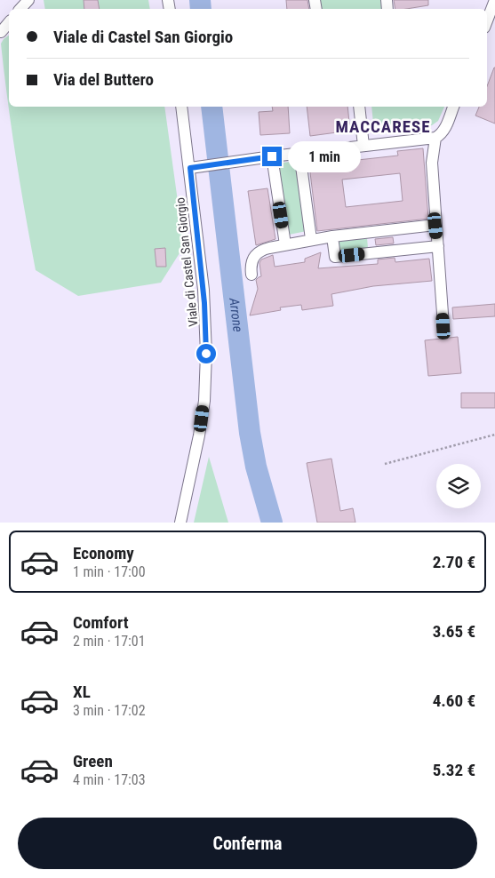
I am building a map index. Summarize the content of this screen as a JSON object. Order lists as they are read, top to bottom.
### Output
{
  "streets": {
    "street": ["Viale di Castel San Giorgio"]
  },
  "districts": ["MACCARESE"],
  "water": ["Arrone"],
  "page": {
    "banner": ["Viale di Castel San Giorgio", "Via del Buttero"],
    "bubble": "1 min",
    "list": [
      {
        "name": "Economy",
        "note": "1 min · 17:00",
        "value": "2.70 €"
      },
      {
        "name": "Comfort",
        "note": "2 min · 17:01",
        "value": "3.65 €"
      },
      {
        "name": "XL",
        "note": "3 min · 17:02",
        "value": "4.60 €"
      },
      {
        "name": "Green",
        "note": "4 min · 17:03",
        "value": "5.32 €"
      }
    ],
    "buttons": "Conferma"
  }
}
